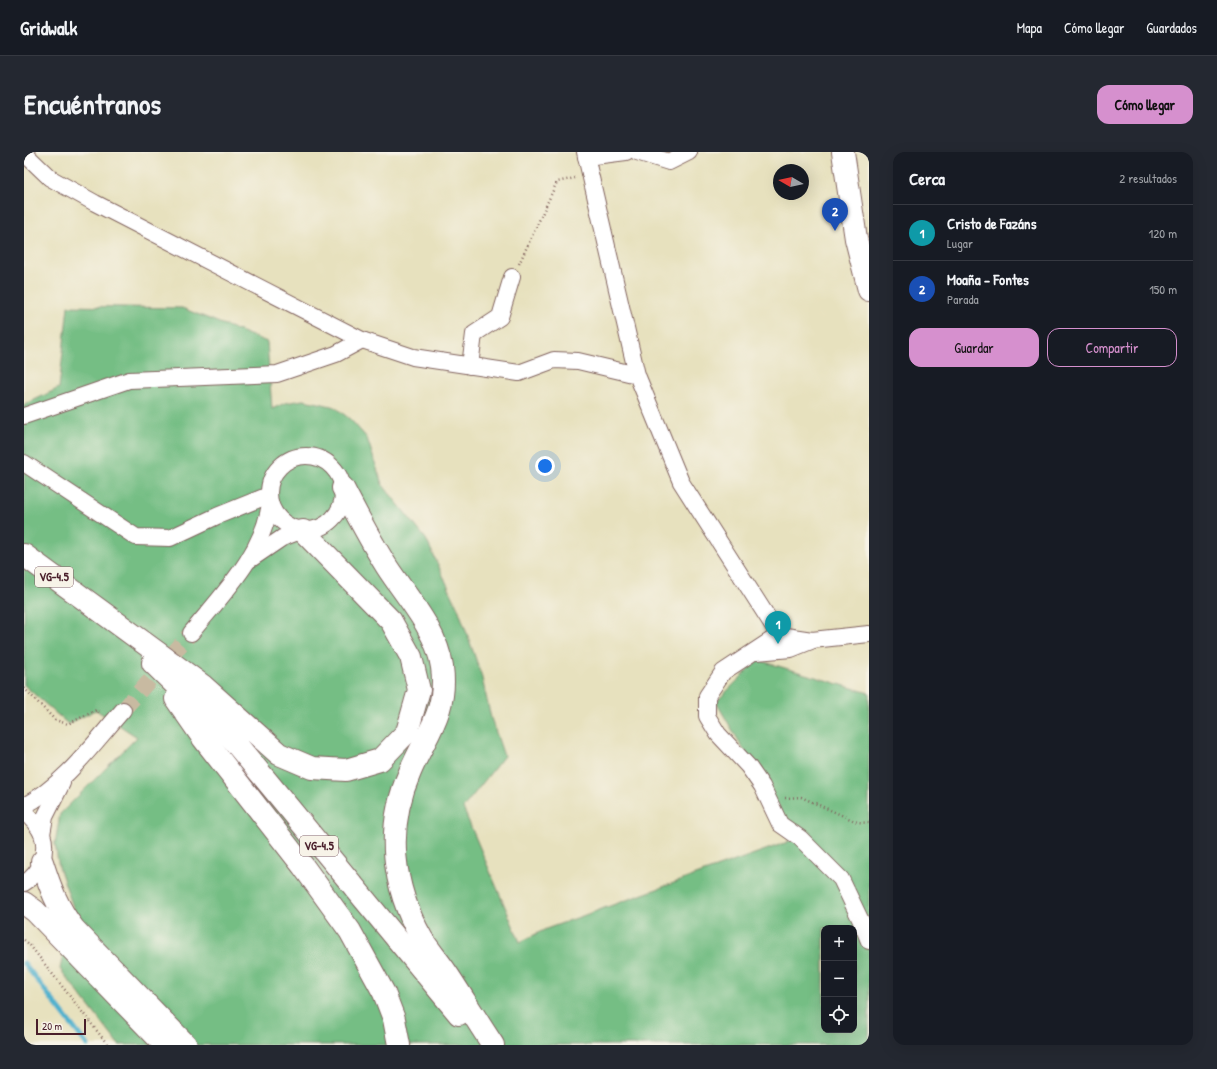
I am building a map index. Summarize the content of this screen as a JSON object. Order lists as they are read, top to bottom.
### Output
{
  "streets": {
    "main road": ["VG-4.5"]
  },
  "scale_bar": "20 m",
  "north": "left",
  "page": {
    "header": "Gridwalk",
    "nav": ["Mapa", "Cómo llegar", "Guardados"],
    "title": "Encuéntranos",
    "buttons": [
      "Cómo llegar",
      ["Guardar", "Compartir"]
    ],
    "heading": ["Cerca", "2 resultados"],
    "pins": ["2", "1"],
    "list": [
      {
        "mark": "1",
        "name": "Cristo de Fazáns",
        "note": "Lugar",
        "value": "120 m"
      },
      {
        "mark": "2",
        "name": "Moaña - Fontes",
        "note": "Parada",
        "value": "150 m"
      }
    ],
    "map_buttons": ["+", "−"],
    "scale": "20 m"
  }
}
